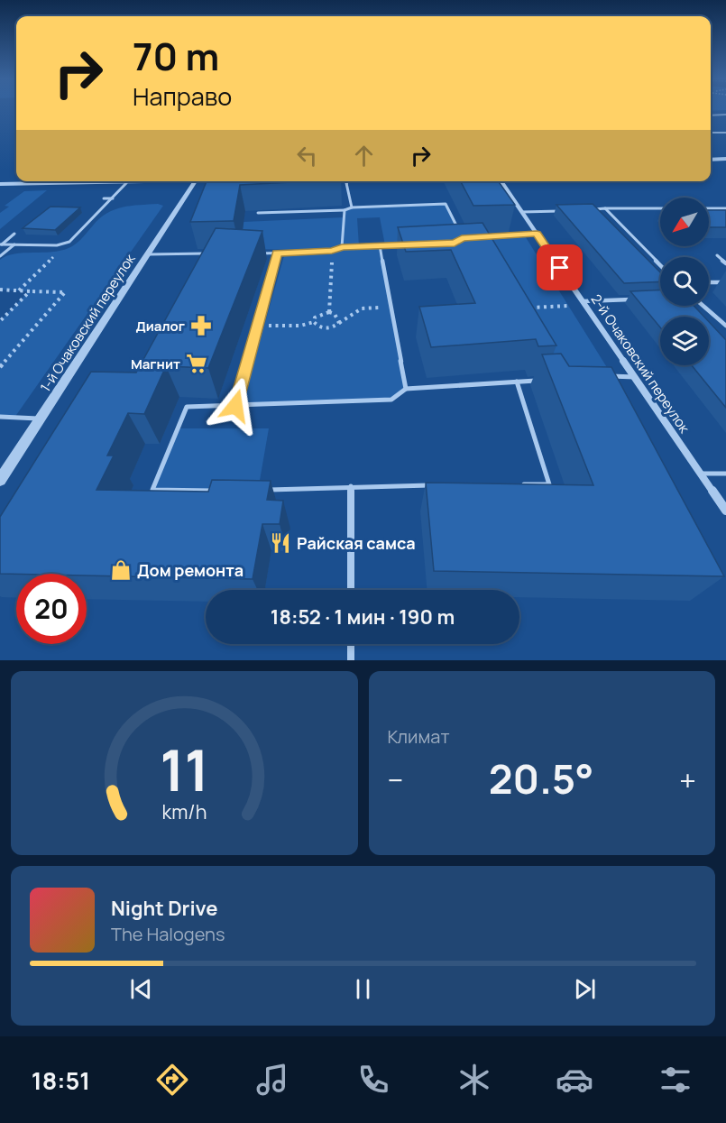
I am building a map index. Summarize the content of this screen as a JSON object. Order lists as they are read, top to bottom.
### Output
{
  "streets": {
    "street": ["1-й Очаковский переулок", "2-й Очаковский переулок"]
  },
  "places": {
    "pharmacy": ["Диалог"],
    "supermarket": ["Магнит"],
    "restaurant": ["Райская самса"],
    "shop": ["Дом ремонта"]
  },
  "north": "bottom left",
  "page": {
    "turn": ["70 m", "Направо"],
    "limit": "20",
    "trip": "18:52 · 1 мин · 190 m",
    "tile": "Климат",
    "heat": ["−", "20.5°", "+"],
    "song": ["Night Drive", "The Halogens"],
    "tabs": "18:51",
    "gauge": ["11", "km/h"]
  }
}
